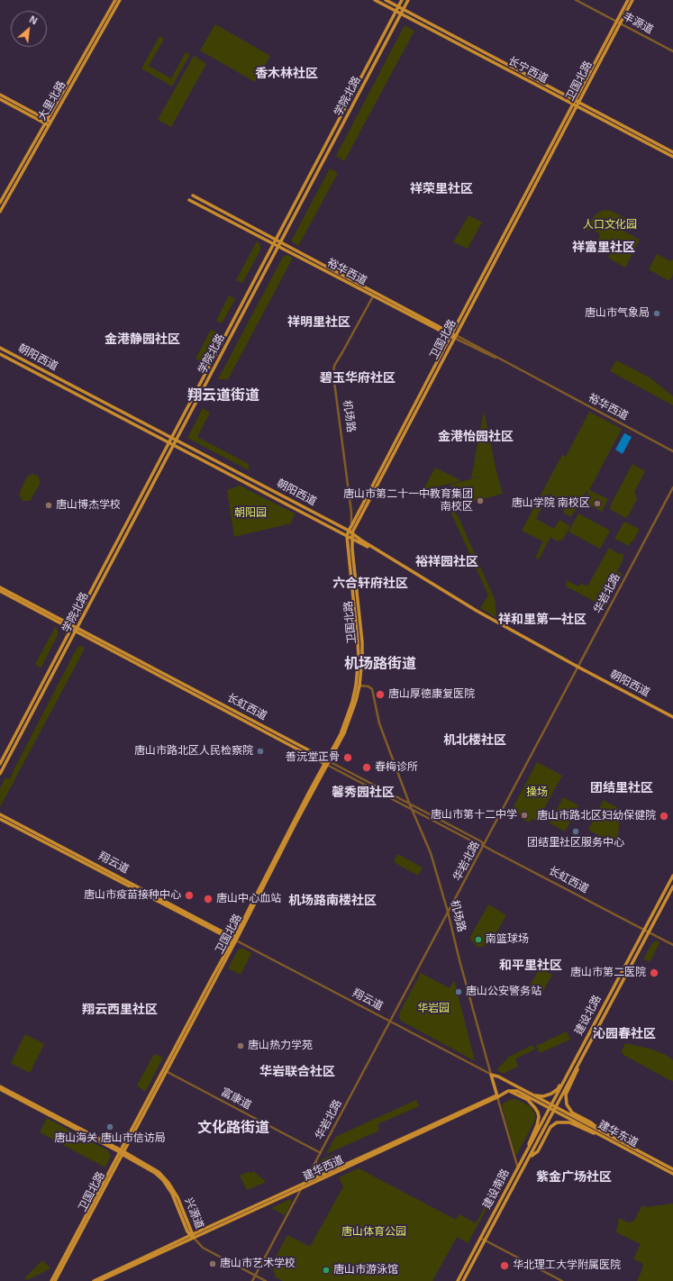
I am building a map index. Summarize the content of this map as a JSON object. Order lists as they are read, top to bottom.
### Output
{
  "streets": {
    "main road": [
      "长宁西道",
      "卫国北路",
      "学院北路",
      "大里北路",
      "裕华西道",
      "朝阳西道",
      "机场路",
      "长虹西道",
      "翔云道",
      "建设北路",
      "建华东道",
      "建华西道",
      "建设南路",
      "兴源道"
    ],
    "street": ["丰源道", "华岩北路", "富康道"]
  },
  "crossings": [
    ["丰源道", "卫国北路"],
    ["长宁西道", "卫国北路"],
    ["长宁西道", "学院北路"],
    ["卫国北路", "裕华西道"],
    ["卫国北路", "朝阳西道"],
    ["卫国北路", "机场路"],
    ["卫国北路", "长虹西道"],
    ["卫国北路", "翔云道"],
    ["卫国北路", "富康道"],
    ["卫国北路", "兴源道"],
    ["学院北路", "裕华西道"],
    ["学院北路", "朝阳西道"],
    ["学院北路", "长虹西道"],
    ["裕华西道", "机场路"],
    ["朝阳西道", "华岩北路"],
    ["机场路", "华岩北路"],
    ["机场路", "长虹西道"],
    ["机场路", "翔云道"],
    ["机场路", "建华西道"],
    ["机场路", "建设南路"],
    ["华岩北路", "长虹西道"],
    ["华岩北路", "翔云道"],
    ["华岩北路", "富康道"],
    ["华岩北路", "建华西道"],
    ["长虹西道", "建设北路"],
    ["建设北路", "建华东道"],
    ["建设北路", "建设南路"],
    ["建华东道", "建设南路"],
    ["建华西道", "兴源道"]
  ],
  "districts": [
    "香木林社区",
    "祥荣里社区",
    "祥富里社区",
    "祥明里社区",
    "金港静园社区",
    "碧玉华府社区",
    "翔云道街道",
    "金港怡园社区",
    "裕祥园社区",
    "六合轩府社区",
    "祥和里第一社区",
    "机场路街道",
    "机北楼社区",
    "团结里社区",
    "馨秀园社区",
    "机场路南楼社区",
    "和平里社区",
    "翔云西里社区",
    "沁园春社区",
    "华岩联合社区",
    "文化路街道",
    "紫金广场社区"
  ],
  "parks": [
    "人口文化园",
    "朝阳园",
    "操场",
    "华岩园",
    "唐山体育公园"
  ],
  "places": [
    "唐山市气象局",
    "唐山市第二十一中教育集团 南校区",
    "唐山学院 南校区",
    "唐山博杰学校",
    "唐山厚德康复医院",
    "唐山市路北区人民检察院",
    "善沅堂正骨",
    "春梅诊所",
    "唐山市第十二中学",
    "唐山市路北区妇幼保健院",
    "团结里社区服务中心",
    "唐山市疫苗接种中心",
    "唐山中心血站",
    "南篮球场",
    "唐山市第二医院",
    "唐山公安警务站",
    "唐山热力学苑",
    "唐山海关 唐山市信访局",
    "唐山市艺术学校",
    "华北理工大学附属医院",
    "唐山市游泳馆"
  ],
  "north": "top right"
}
